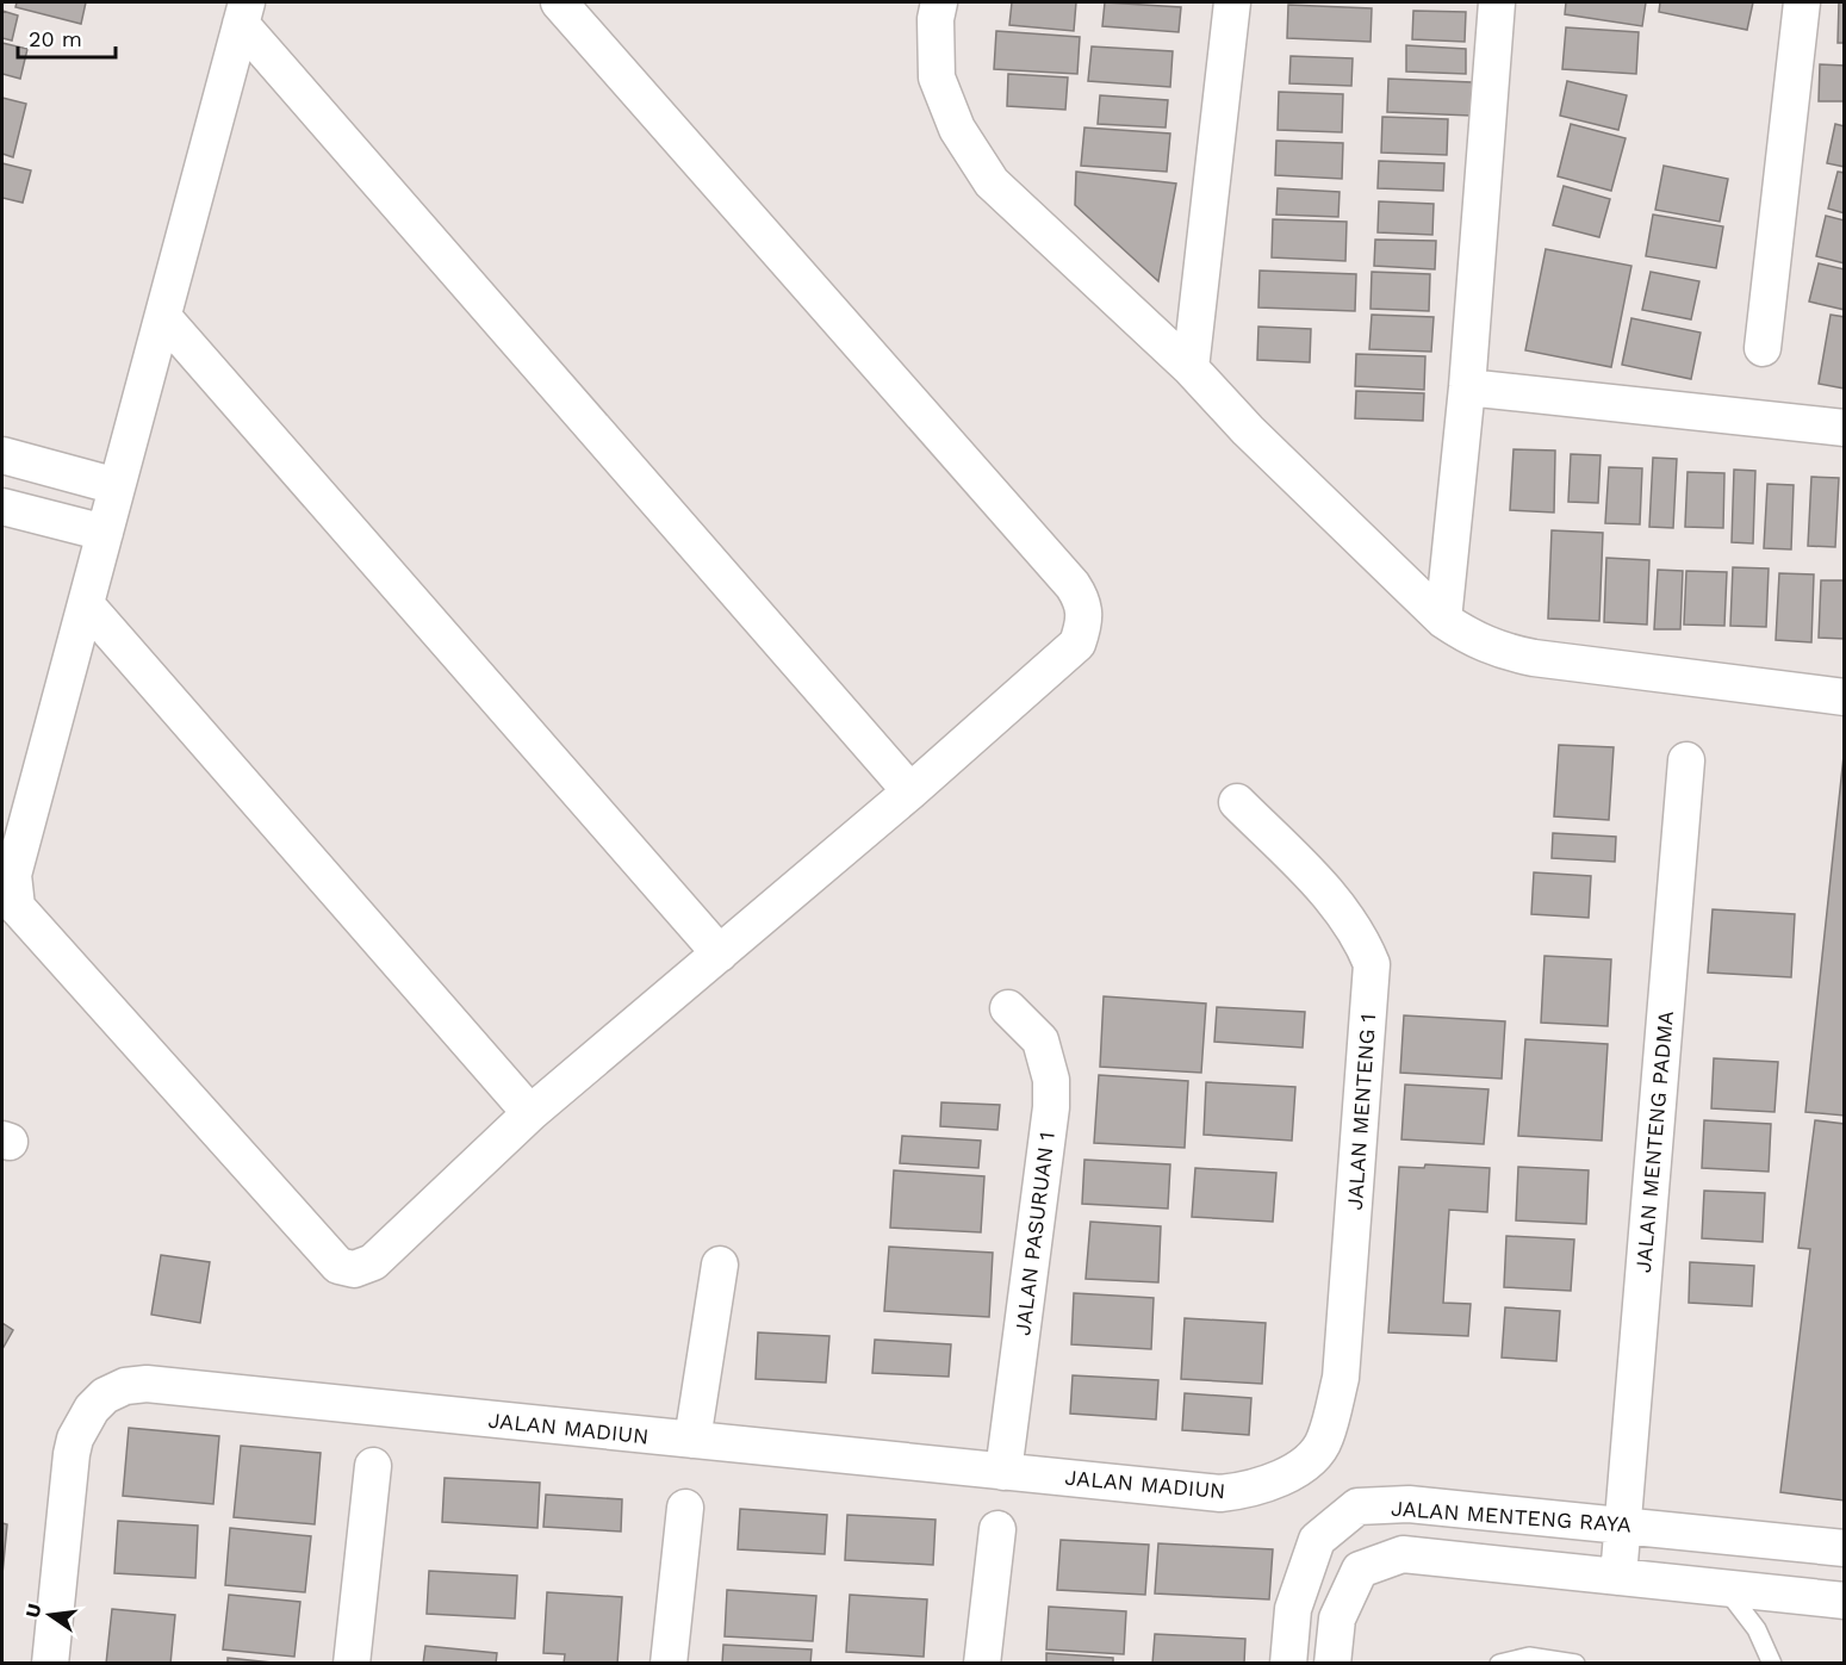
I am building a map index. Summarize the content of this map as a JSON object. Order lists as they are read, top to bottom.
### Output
{
  "streets": {
    "street": [
      "JALAN MENTENG 1",
      "JALAN MENTENG PADMA",
      "JALAN PASURUAN 1",
      "JALAN MADIUN",
      "JALAN MENTENG RAYA"
    ]
  },
  "crossings": [
    ["JALAN MENTENG 1", "JALAN MADIUN"],
    ["JALAN MENTENG PADMA", "JALAN MENTENG RAYA"],
    ["JALAN PASURUAN 1", "JALAN MADIUN"]
  ],
  "scale_bar": "20 m",
  "north": "left"
}
